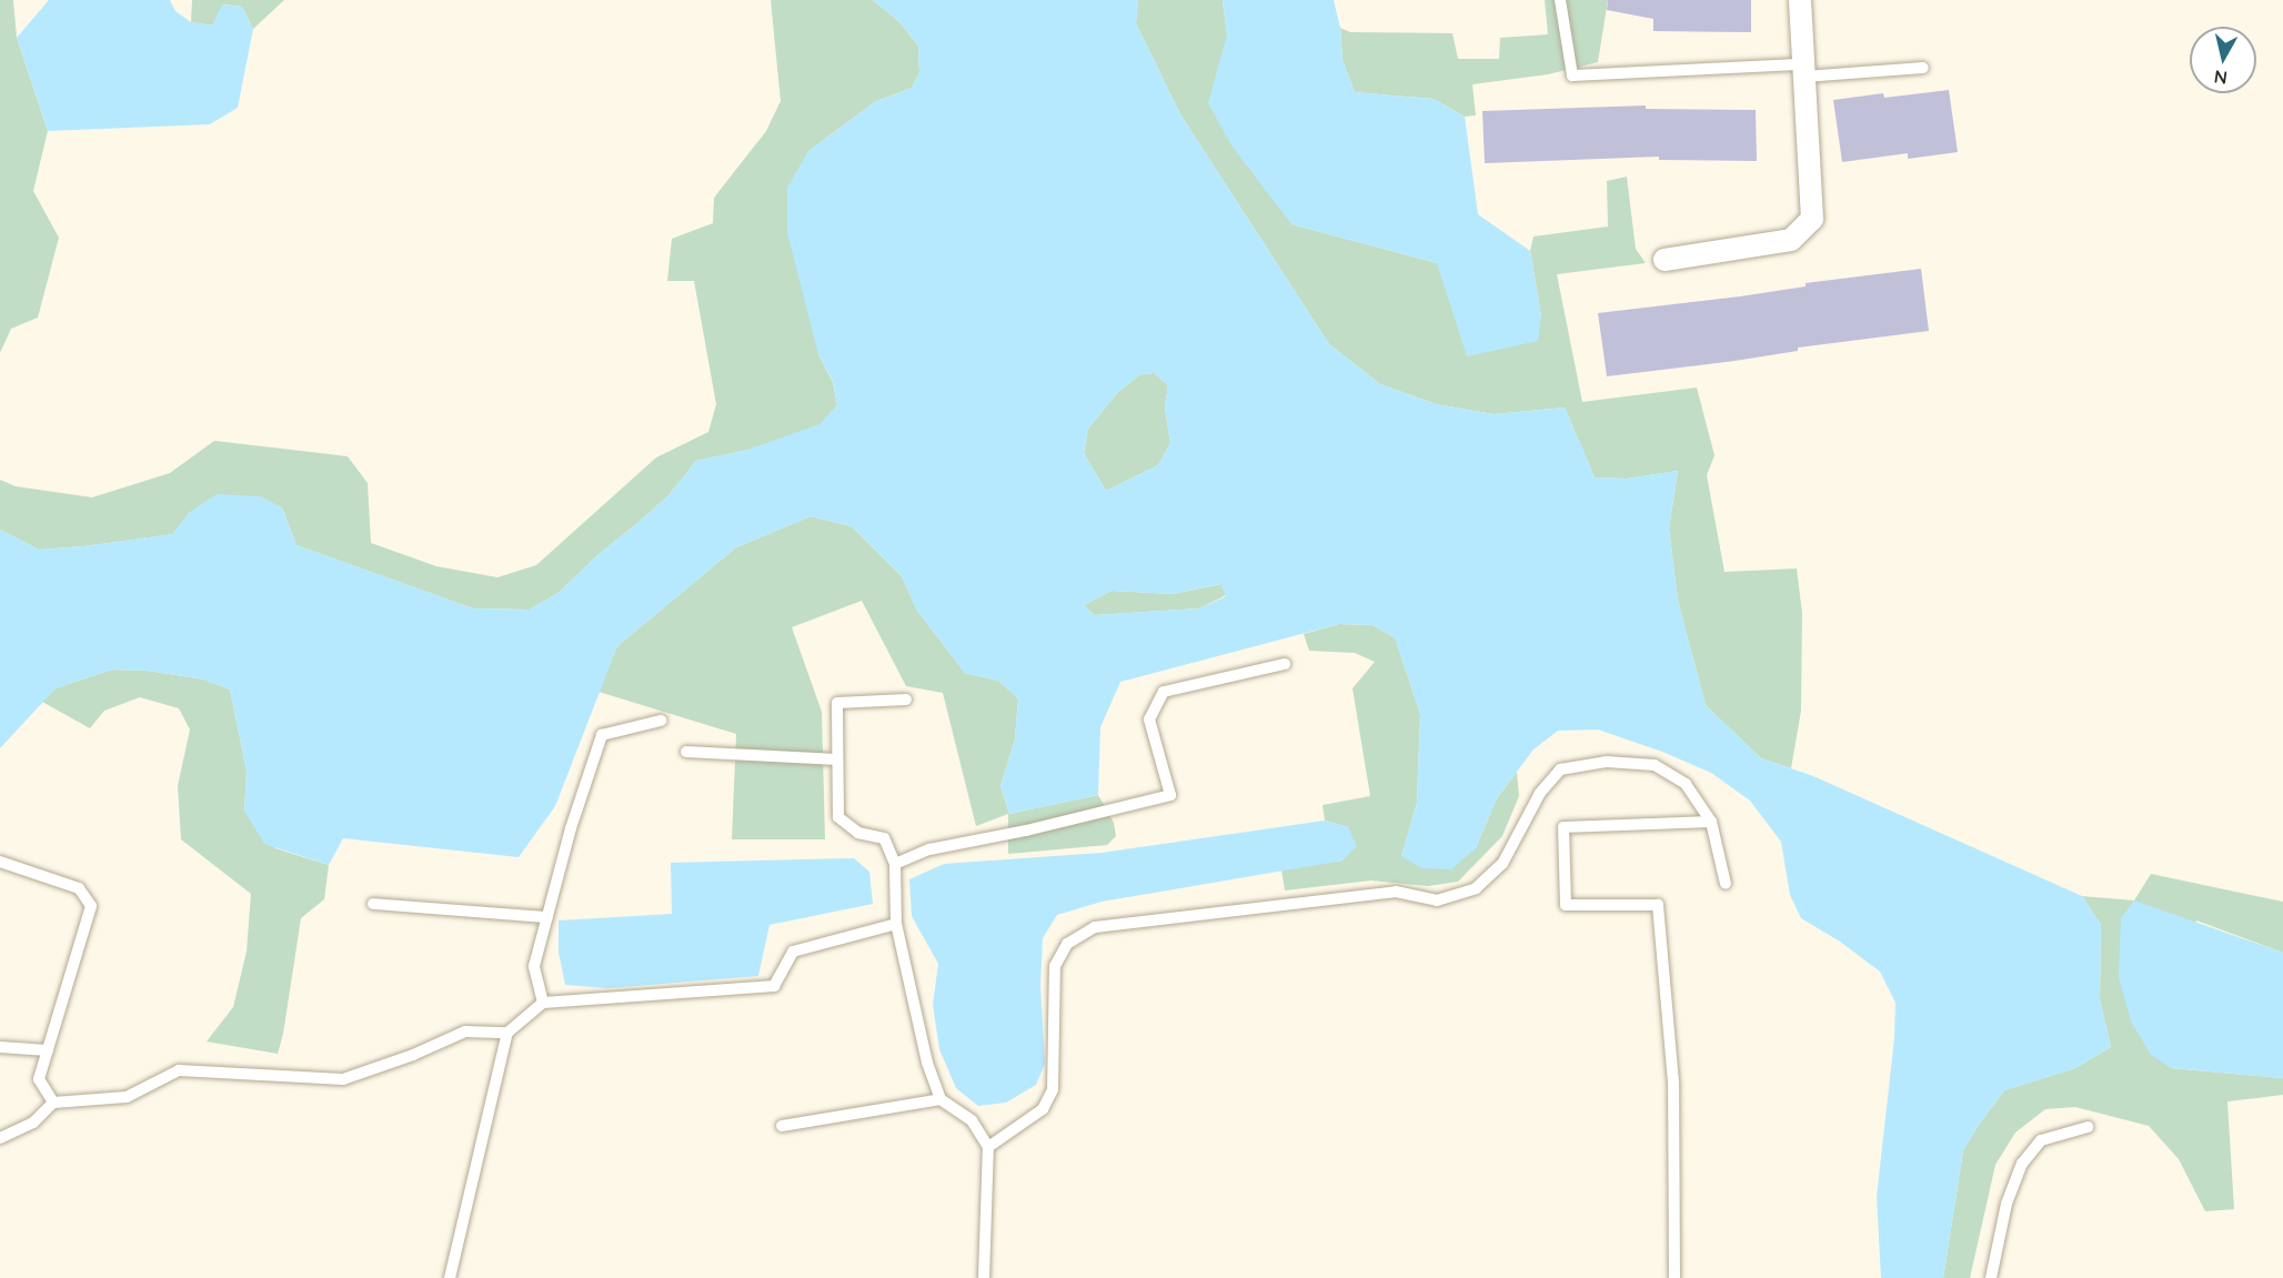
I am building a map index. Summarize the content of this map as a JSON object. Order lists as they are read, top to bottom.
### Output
{
  "north": "bottom"
}
